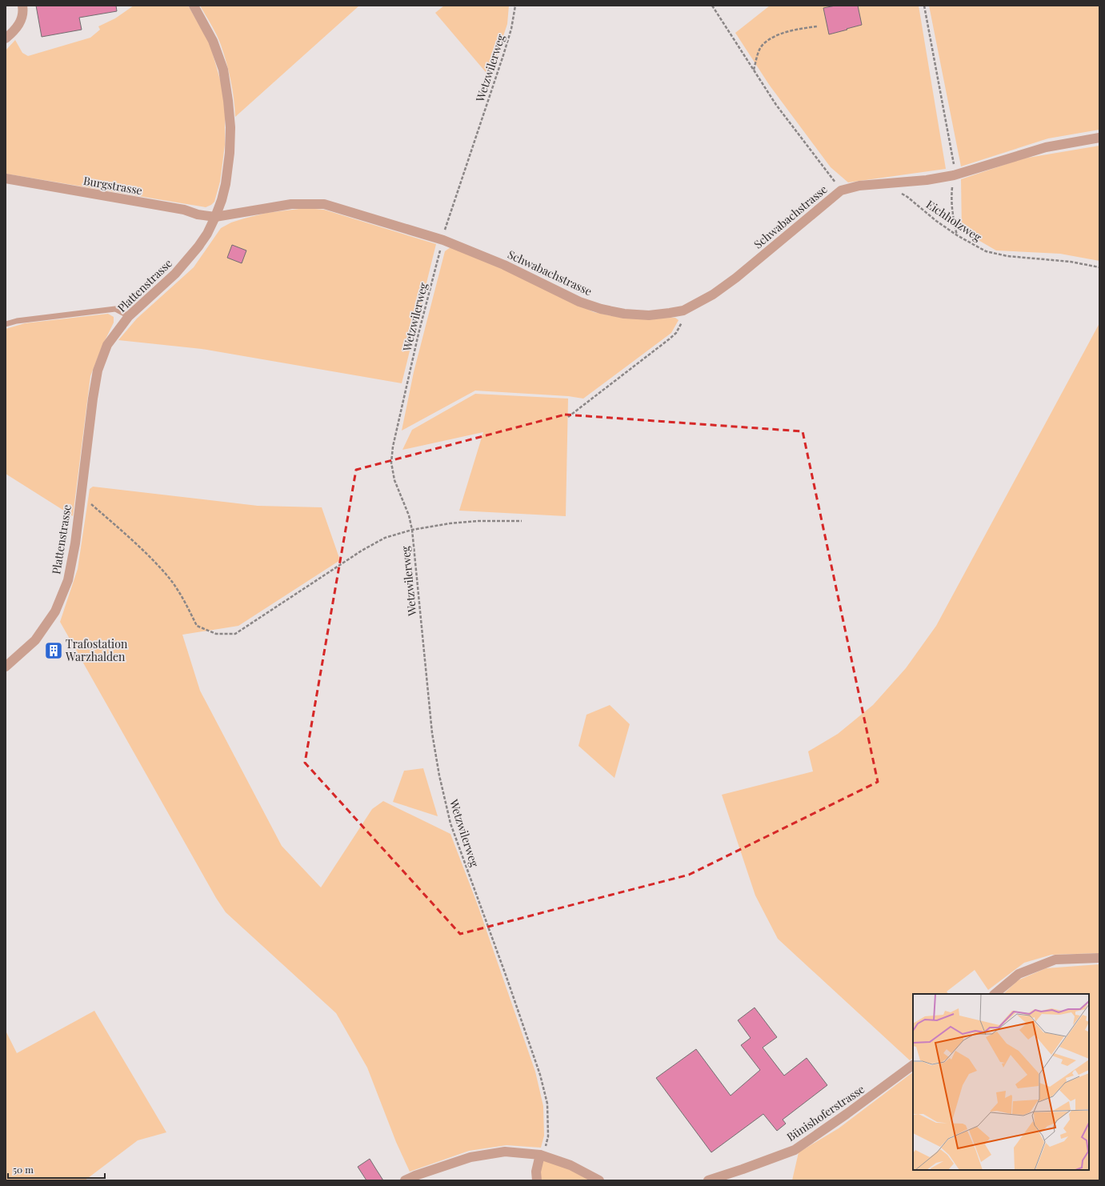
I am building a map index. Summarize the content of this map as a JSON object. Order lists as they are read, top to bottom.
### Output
{
  "streets": {
    "street": [
      "Burgstrasse",
      "Schwabachstrasse",
      "Plattenstrasse",
      "Bünishoferstrasse"
    ],
    "path": ["Wetzwilerweg", "Eichholzweg"]
  },
  "crossings": [
    ["Wetzwilerweg", "Schwabachstrasse"],
    ["Burgstrasse", "Schwabachstrasse"],
    ["Burgstrasse", "Plattenstrasse"],
    ["Schwabachstrasse", "Plattenstrasse"]
  ],
  "places": {
    "building": ["Trafostation Warzhalden"]
  },
  "scale_bar": "50 m"
}
